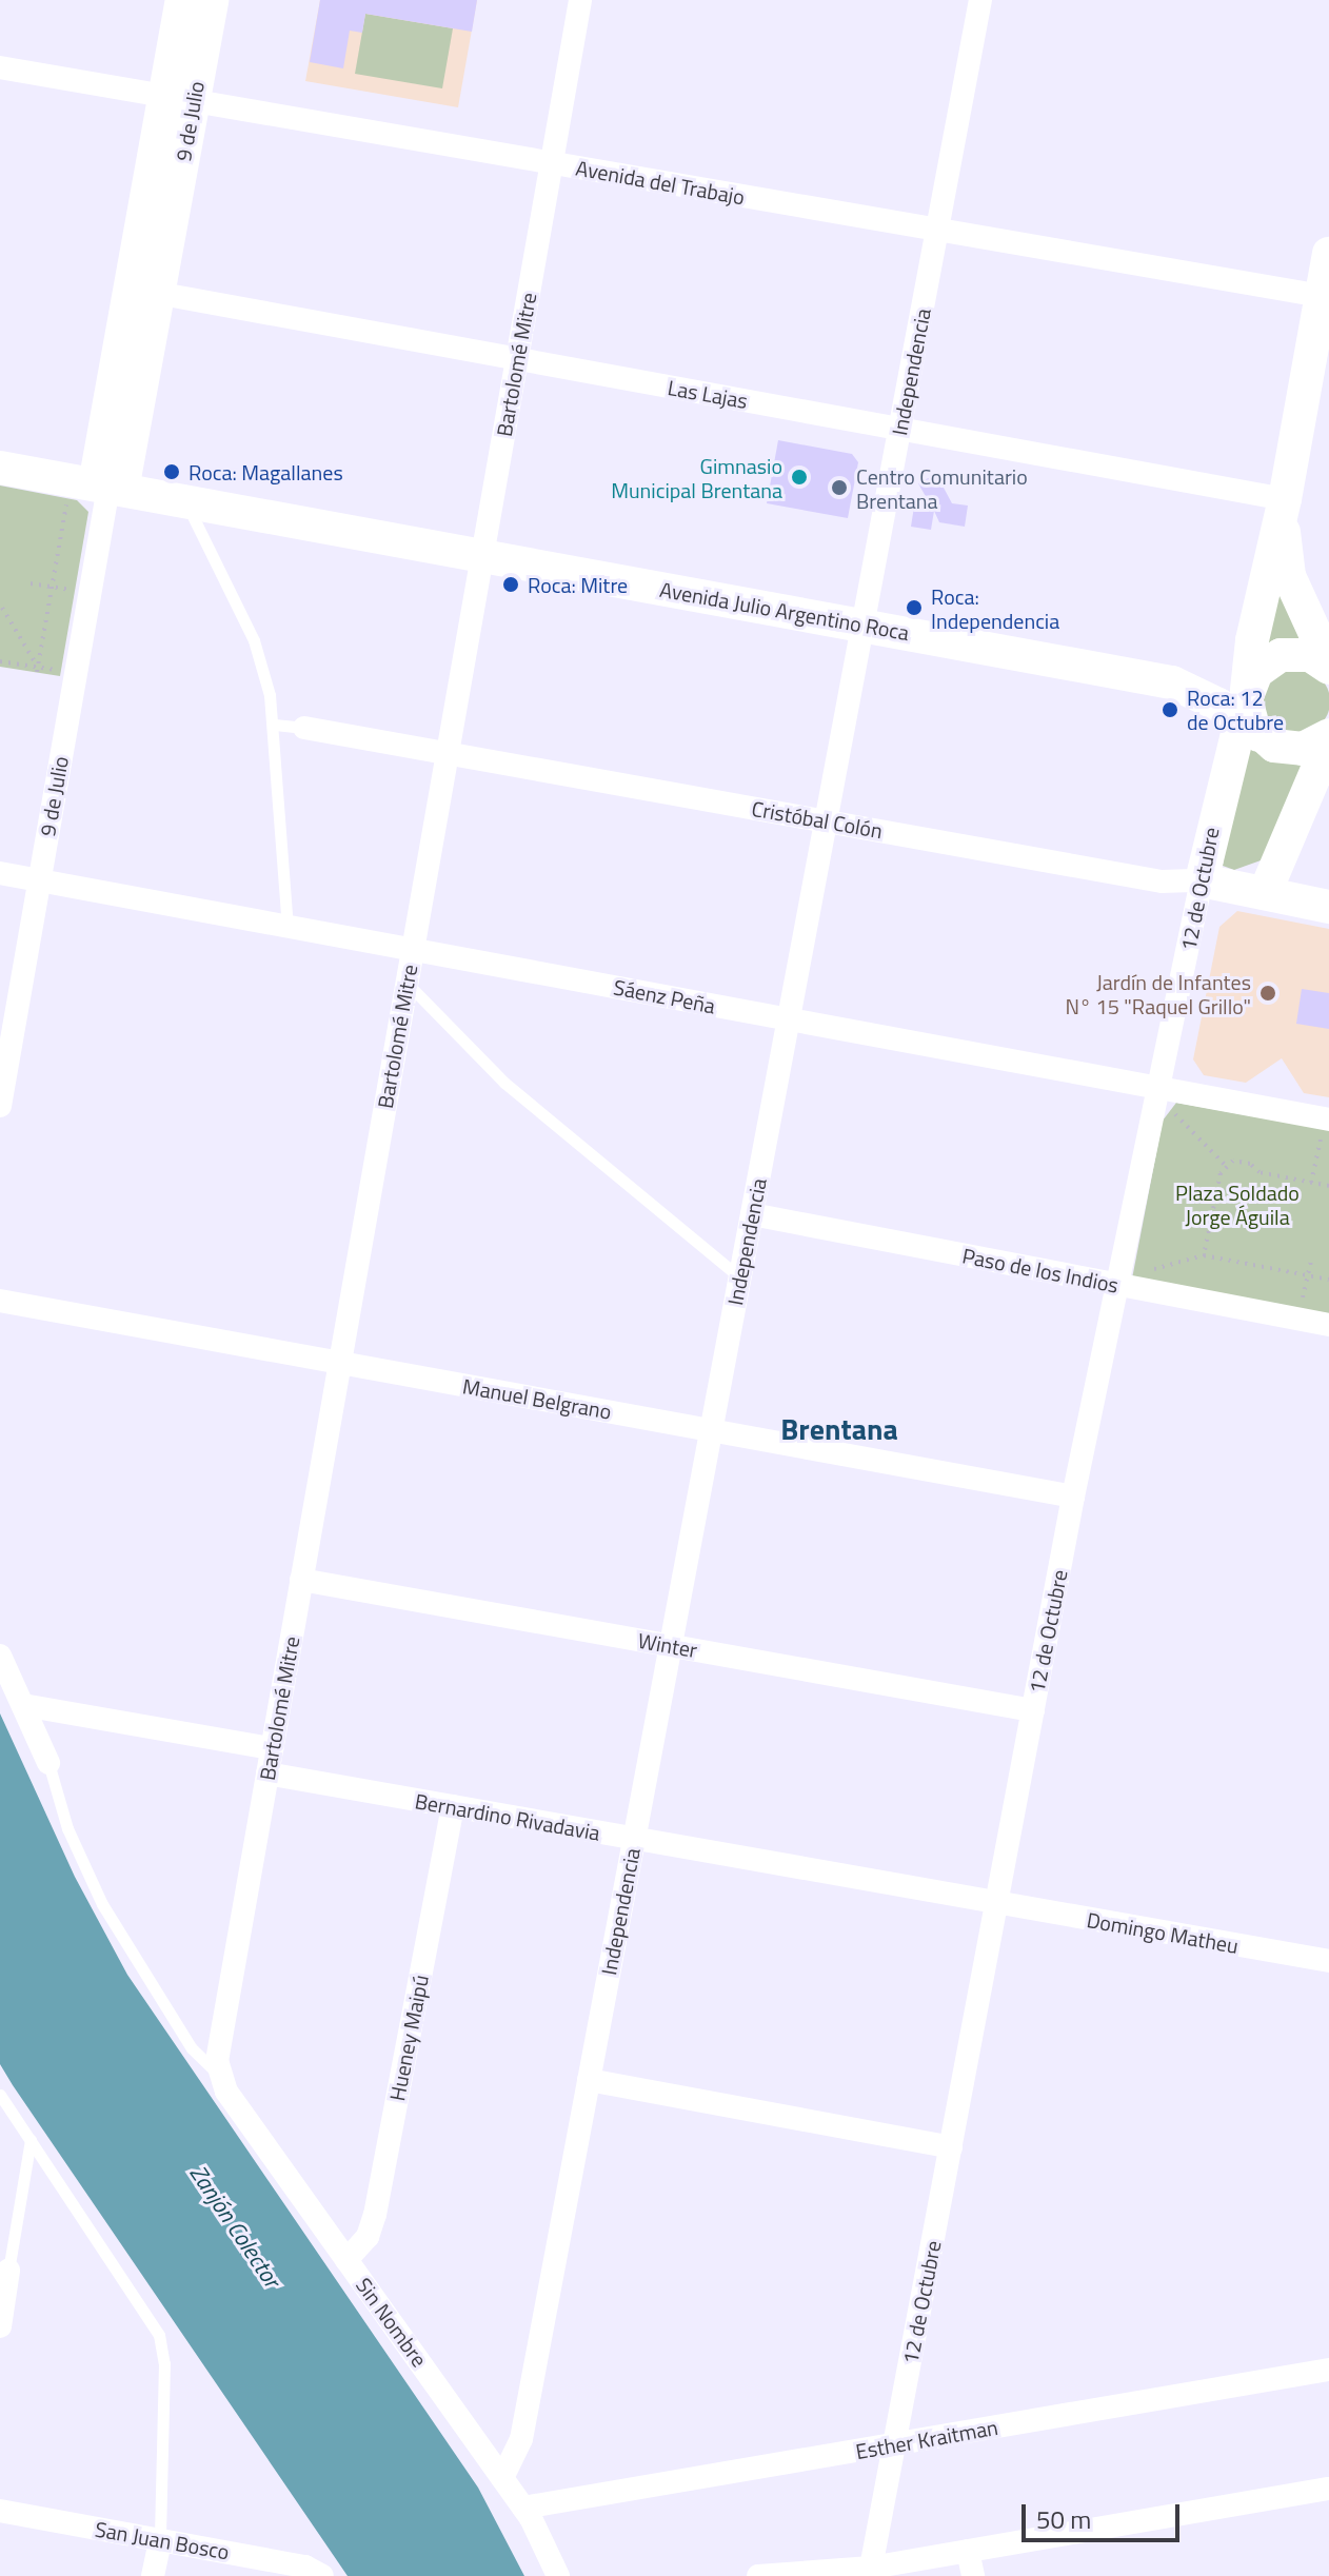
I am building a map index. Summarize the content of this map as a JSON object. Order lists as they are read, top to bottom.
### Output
{
  "streets": {
    "main road": [
      "9 de Julio",
      "Avenida Julio Argentino Roca",
      "Cristóbal Colón",
      "12 de Octubre"
    ],
    "street": [
      "Avenida del Trabajo",
      "Bartolomé Mitre",
      "Independencia",
      "Las Lajas",
      "Sáenz Peña",
      "Paso de los Indios",
      "Manuel Belgrano",
      "Winter",
      "Bernardino Rivadavia",
      "Domingo Matheu",
      "Hueney Maipú",
      "Sin Nombre",
      "Esther Kraitman",
      "San Juan Bosco"
    ]
  },
  "crossings": [
    ["9 de Julio", "Avenida del Trabajo"],
    ["9 de Julio", "Las Lajas"],
    ["9 de Julio", "Avenida Julio Argentino Roca"],
    ["9 de Julio", "Sáenz Peña"],
    ["Avenida del Trabajo", "Bartolomé Mitre"],
    ["Avenida del Trabajo", "Independencia"],
    ["Avenida del Trabajo", "12 de Octubre"],
    ["Bartolomé Mitre", "Las Lajas"],
    ["Bartolomé Mitre", "Avenida Julio Argentino Roca"],
    ["Bartolomé Mitre", "Cristóbal Colón"],
    ["Bartolomé Mitre", "Sáenz Peña"],
    ["Bartolomé Mitre", "Manuel Belgrano"],
    ["Bartolomé Mitre", "Winter"],
    ["Bartolomé Mitre", "Bernardino Rivadavia"],
    ["Bartolomé Mitre", "Sin Nombre"],
    ["Independencia", "Las Lajas"],
    ["Independencia", "Avenida Julio Argentino Roca"],
    ["Independencia", "Cristóbal Colón"],
    ["Independencia", "Sáenz Peña"],
    ["Independencia", "Paso de los Indios"],
    ["Independencia", "Manuel Belgrano"],
    ["Independencia", "Winter"],
    ["Independencia", "Bernardino Rivadavia"],
    ["Independencia", "Sin Nombre"],
    ["Las Lajas", "12 de Octubre"],
    ["Avenida Julio Argentino Roca", "12 de Octubre"],
    ["Cristóbal Colón", "12 de Octubre"],
    ["12 de Octubre", "Sáenz Peña"],
    ["12 de Octubre", "Paso de los Indios"],
    ["12 de Octubre", "Manuel Belgrano"],
    ["12 de Octubre", "Winter"],
    ["12 de Octubre", "Bernardino Rivadavia"],
    ["12 de Octubre", "Domingo Matheu"],
    ["12 de Octubre", "Esther Kraitman"],
    ["Bernardino Rivadavia", "Domingo Matheu"],
    ["Bernardino Rivadavia", "Hueney Maipú"],
    ["Hueney Maipú", "Sin Nombre"],
    ["Sin Nombre", "Esther Kraitman"]
  ],
  "districts": ["Brentana"],
  "water": ["Zanjón Colector"],
  "parks": ["Plaza Soldado Jorge Águila"],
  "places": [
    "Roca: Magallanes",
    "Gimnasio Municipal Brentana",
    "Centro Comunitario Brentana",
    "Roca: Mitre",
    "Roca: Independencia",
    "Roca: 12 de Octubre",
    "Jardín de Infantes N° 15 \"Raquel Grillo\""
  ],
  "scale_bar": "50 m"
}
